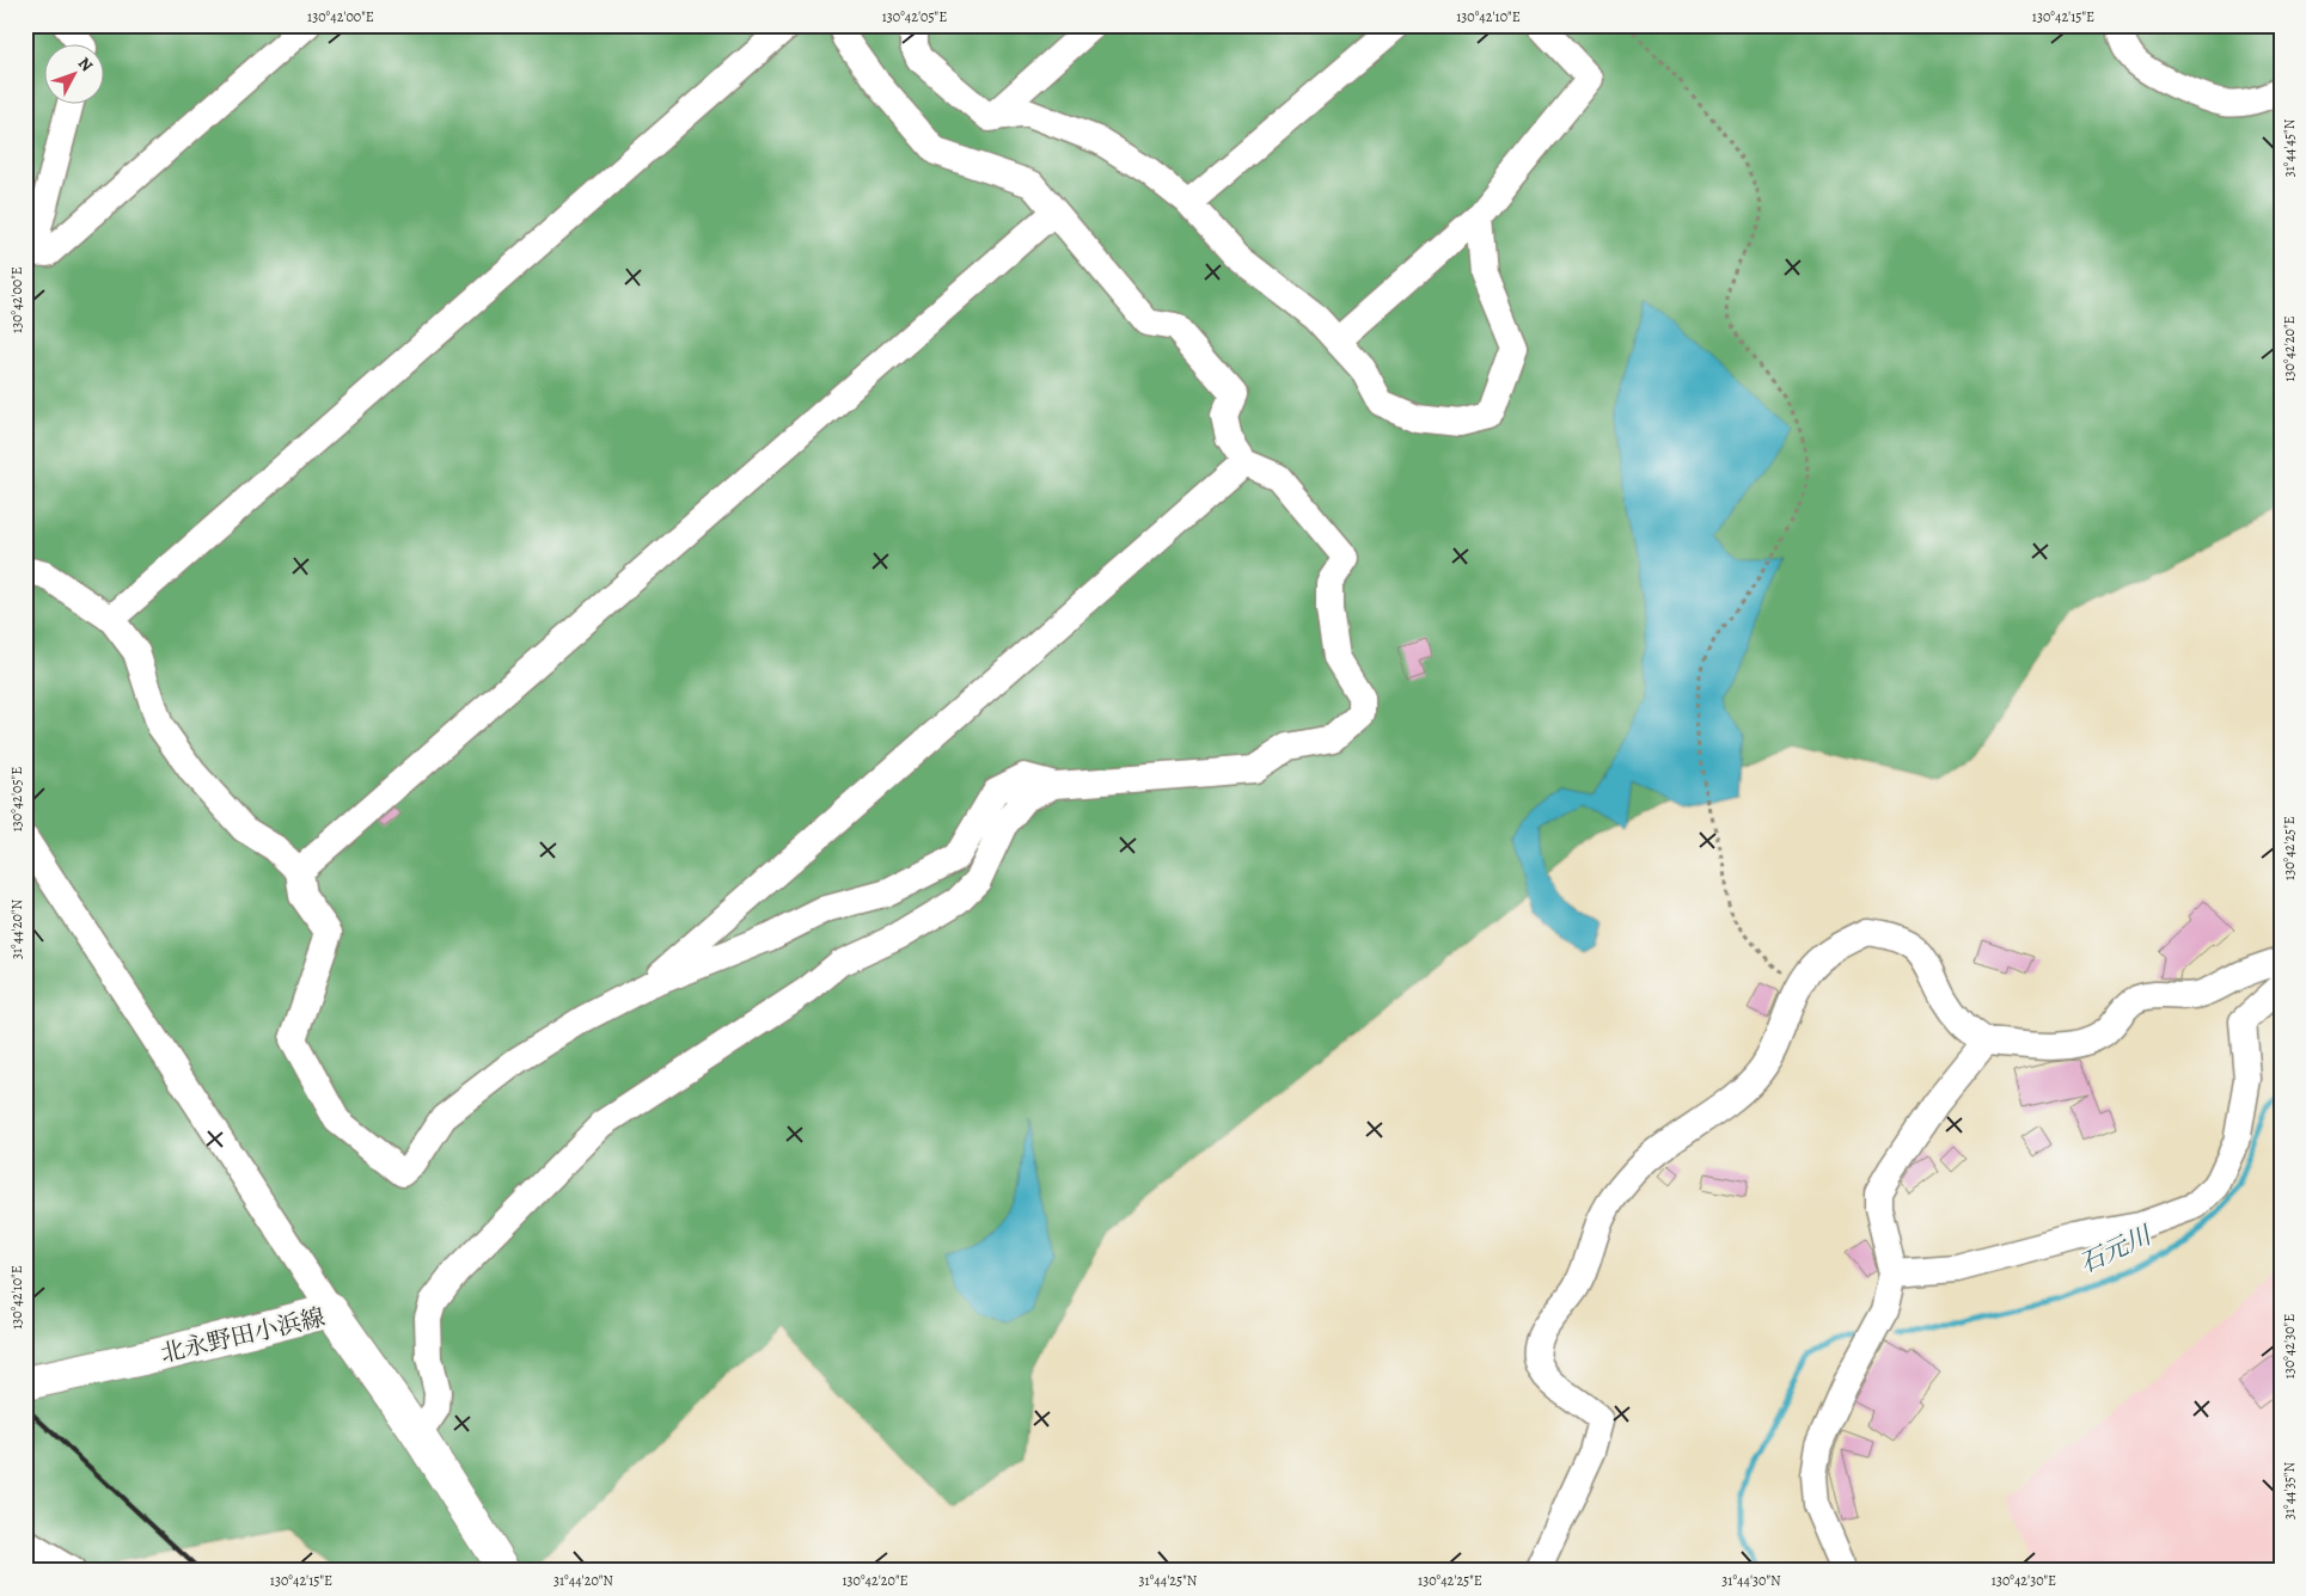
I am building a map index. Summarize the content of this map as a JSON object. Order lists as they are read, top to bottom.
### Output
{
  "streets": {
    "main road": ["北永野田小浜線"]
  },
  "water": ["石元川"],
  "north": "top right",
  "coordinates": [
    "130°42'00\"E",
    "130°42'05\"E",
    "130°42'10\"E",
    "130°42'15\"E",
    "31°44'45\"N",
    "130°42'20\"E",
    "130°42'25\"E",
    "31°44'20\"N",
    "130°42'30\"E",
    "31°44'35\"N",
    "31°44'25\"N",
    "31°44'30\"N"
  ]
}
